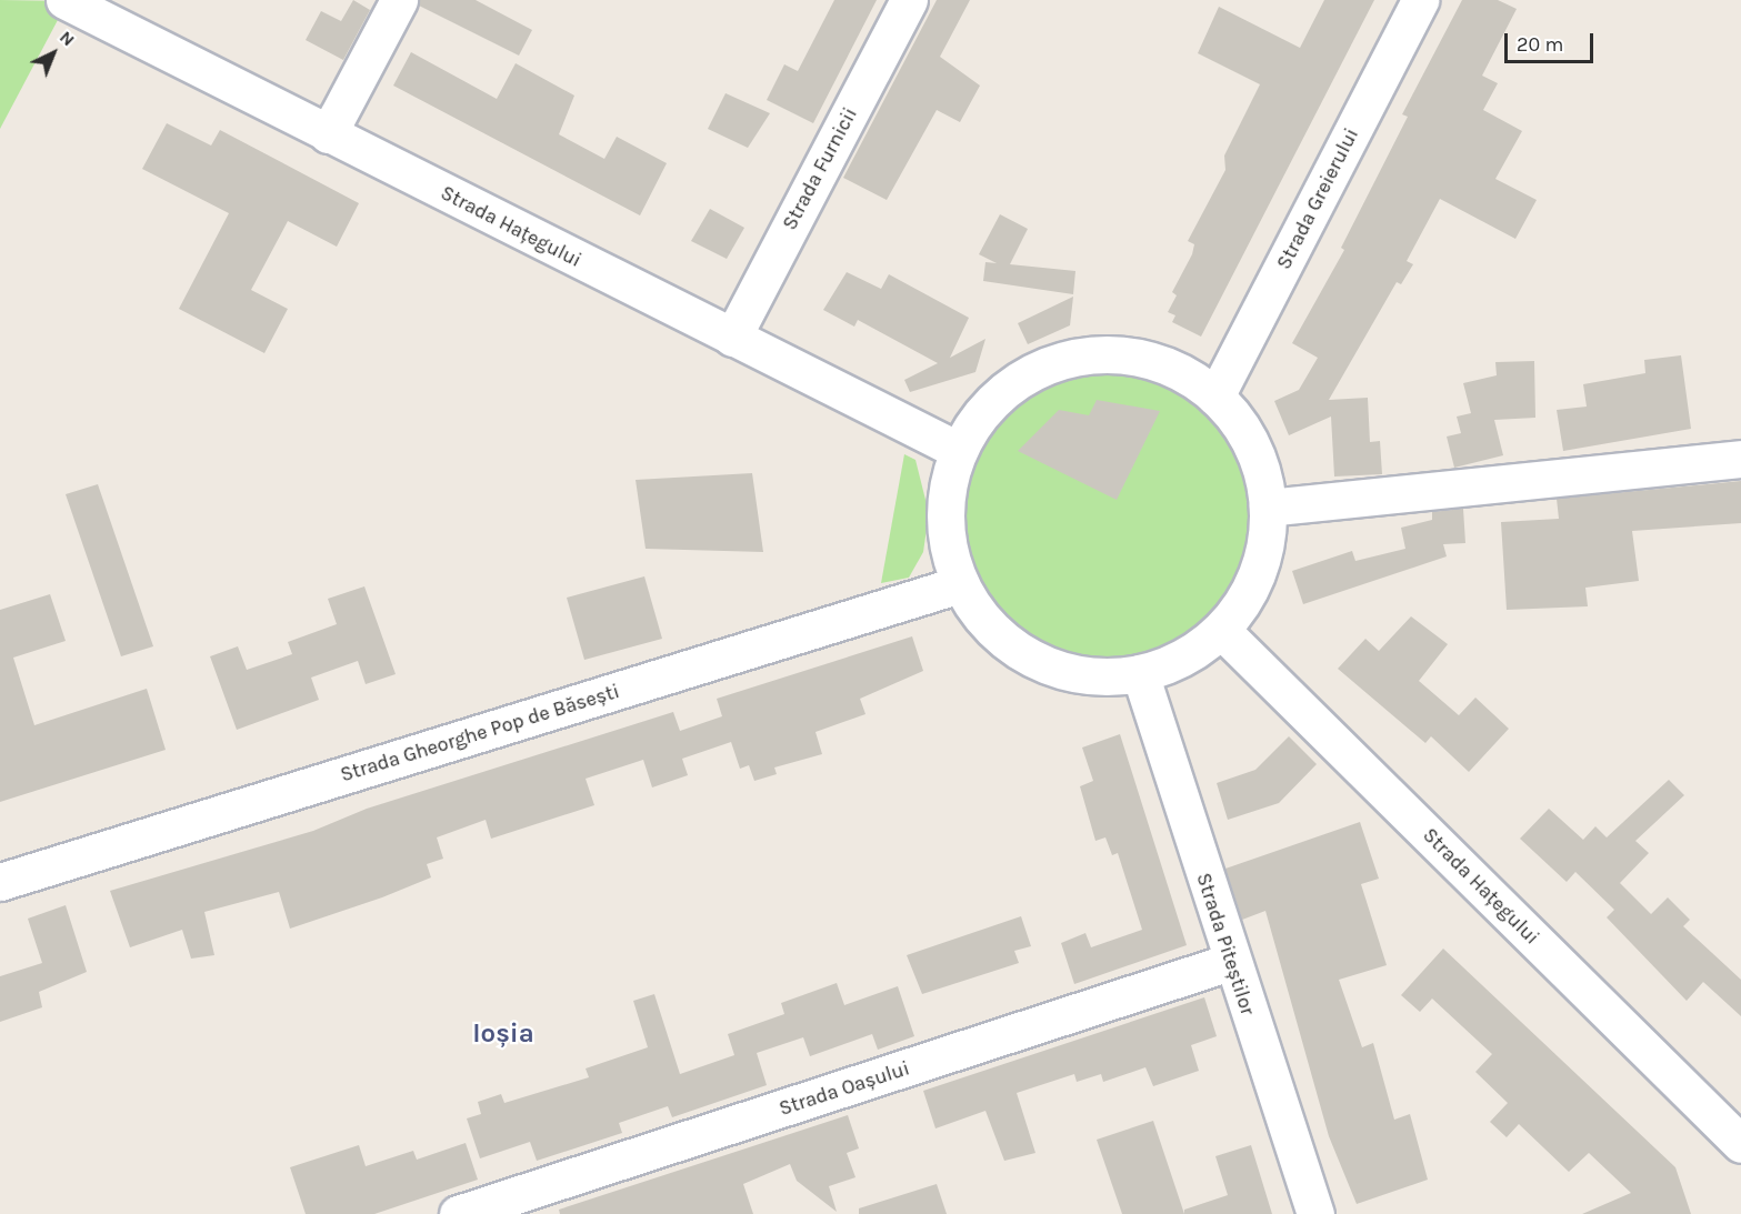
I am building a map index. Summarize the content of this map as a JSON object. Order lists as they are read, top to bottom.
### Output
{
  "streets": {
    "street": [
      "Strada Furnicii",
      "Strada Greierului",
      "Strada Hațegului",
      "Strada Gheorghe Pop de Băsești",
      "Strada Piteștilor",
      "Strada Oașului"
    ]
  },
  "crossings": [
    ["Strada Furnicii", "Strada Hațegului"],
    ["Strada Piteștilor", "Strada Oașului"]
  ],
  "districts": ["Ioșia"],
  "scale_bar": "20 m",
  "north": "top right"
}
